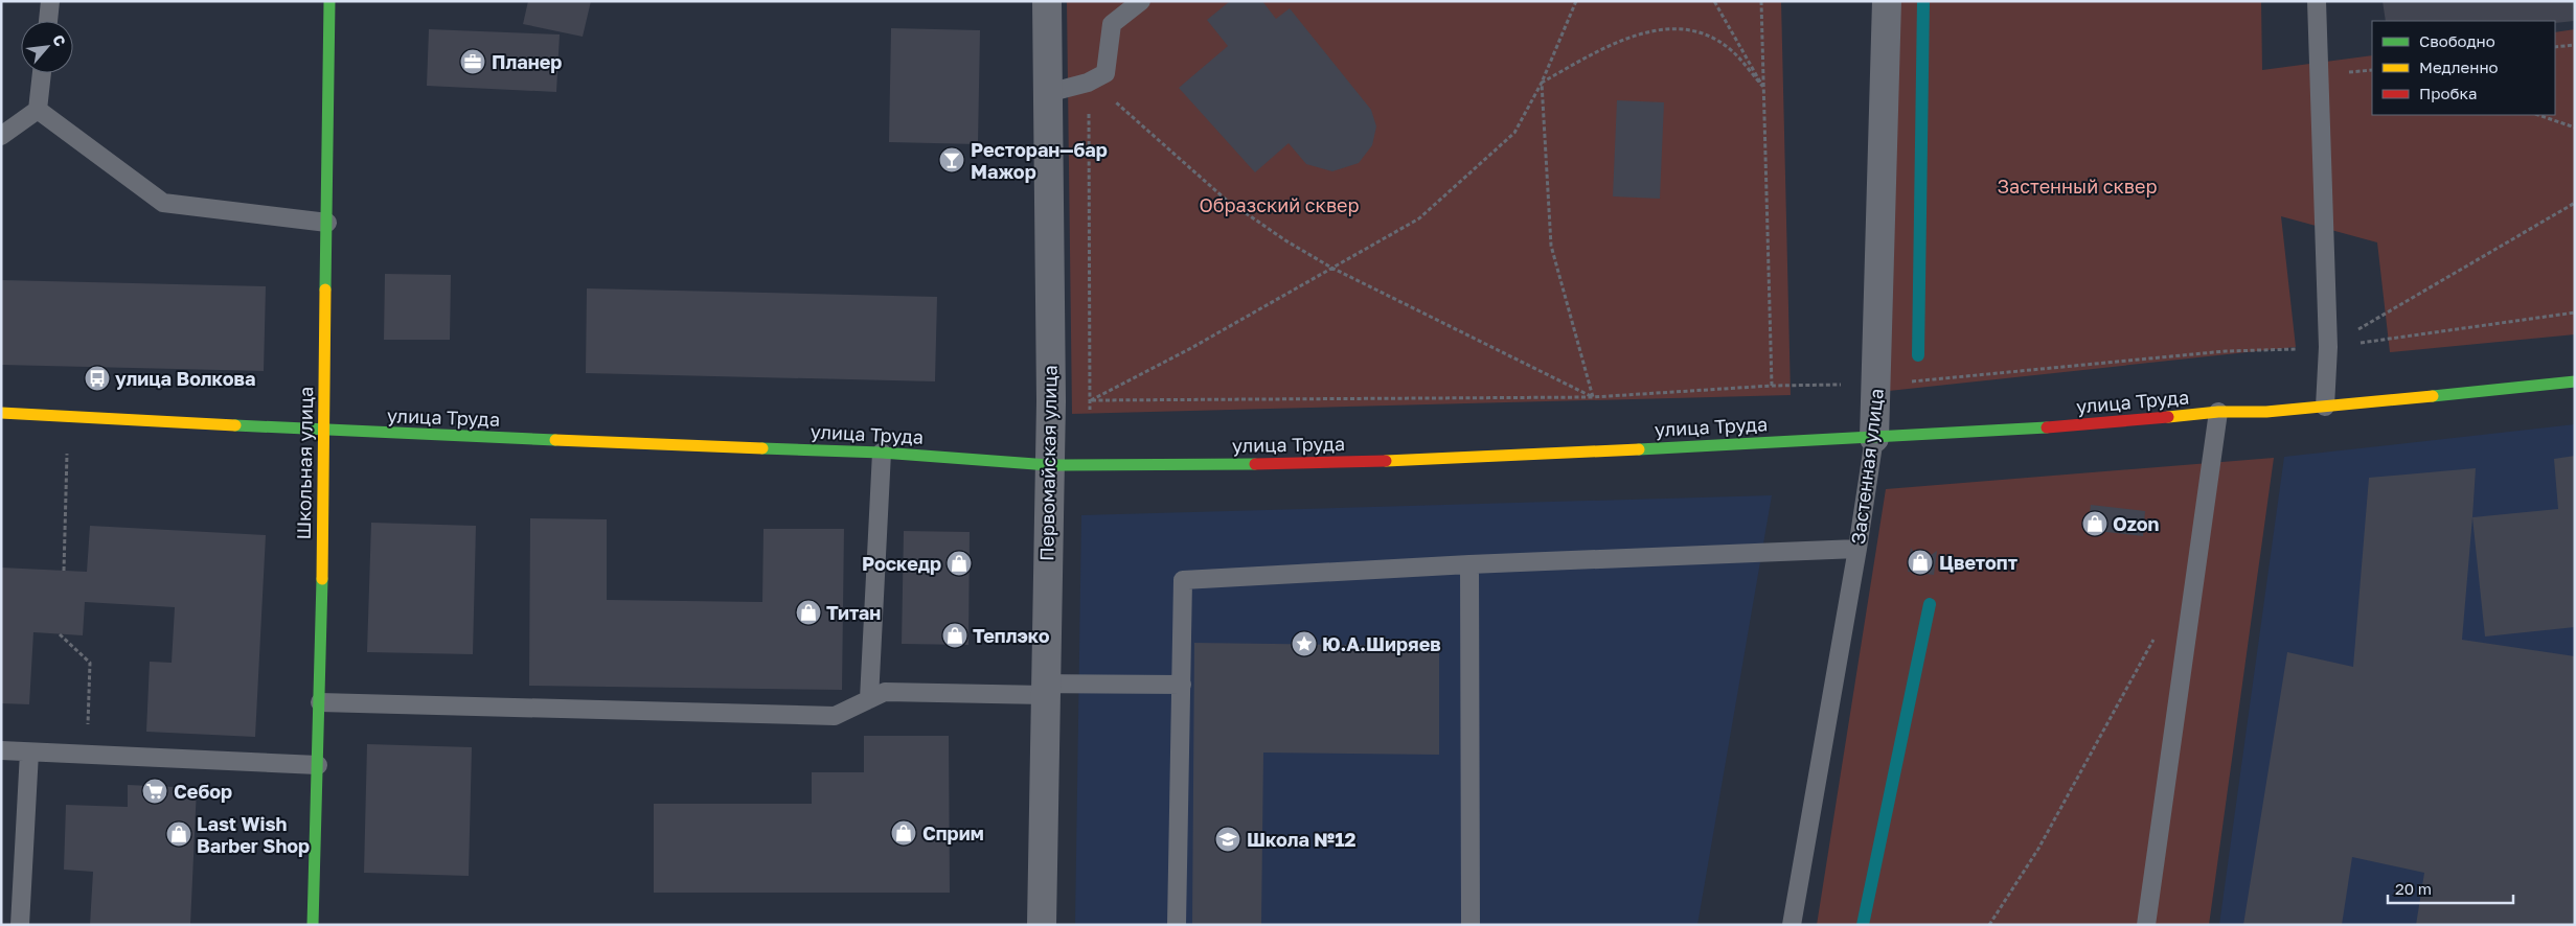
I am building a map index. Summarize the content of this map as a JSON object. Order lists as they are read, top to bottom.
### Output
{
  "streets": {
    "main road": ["улица Труда", "Школьная улица"],
    "street": ["Первомайская улица", "Застенная улица"]
  },
  "crossings": [
    ["улица Труда", "Школьная улица"],
    ["улица Труда", "Первомайская улица"],
    ["улица Труда", "Застенная улица"]
  ],
  "parks": ["Застенный сквер", "Образский сквер"],
  "places": {
    "office": ["Планер"],
    "bar": ["Ресторан—бар Мажор"],
    "bus stop": ["улица Волкова"],
    "shop": [
      "Ozon",
      "Цветопт",
      "Роскедр",
      "Титан",
      "Теплэко",
      "Сприм",
      "Last Wish Barber Shop"
    ],
    "place": ["Ю.А.Ширяев"],
    "supermarket": ["Себор"],
    "school or university": ["Школа №12"]
  },
  "legend": ["Свободно", "Медленно", "Пробка"],
  "scale_bar": "20 m",
  "north": "top right"
}
